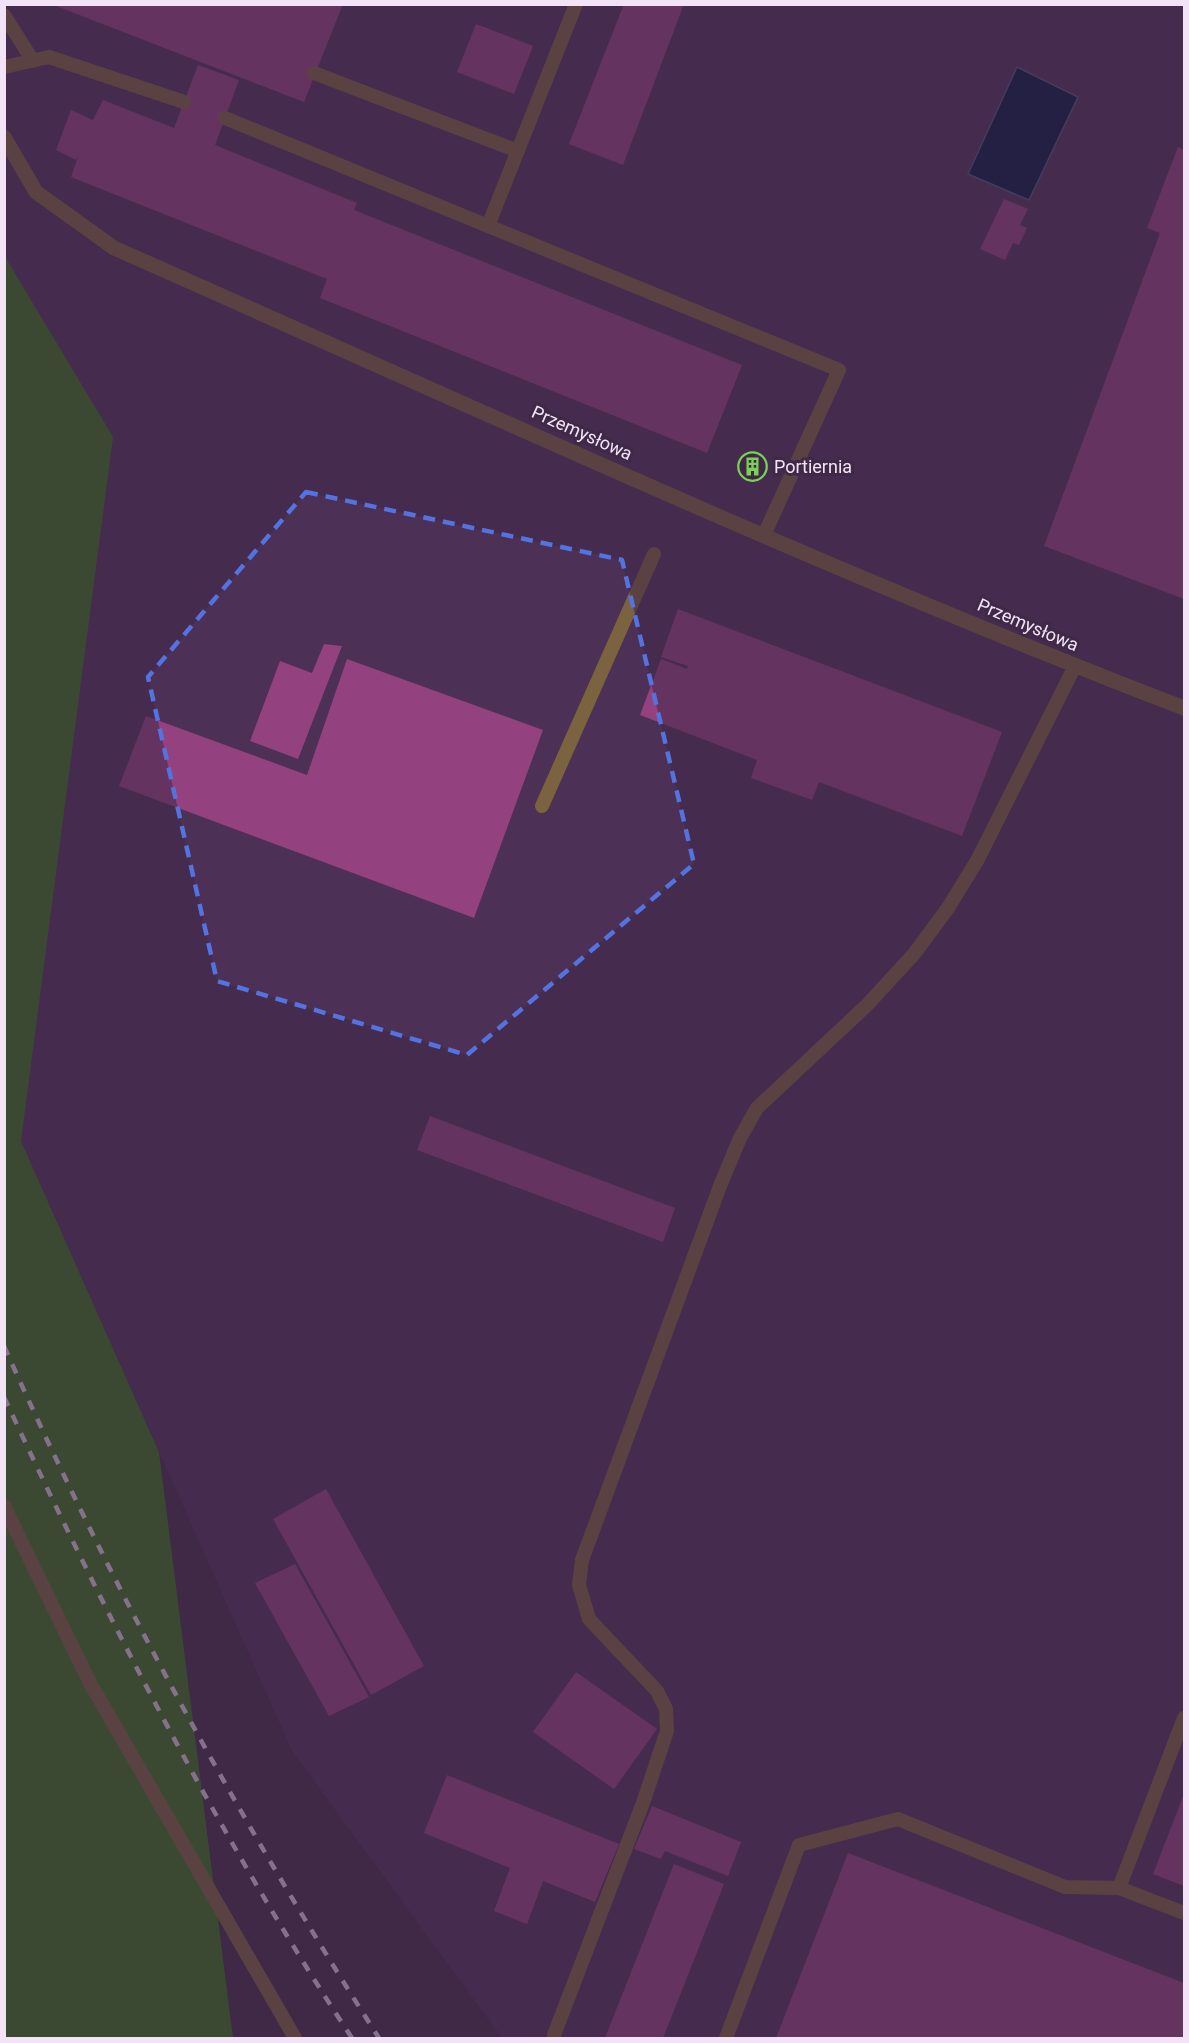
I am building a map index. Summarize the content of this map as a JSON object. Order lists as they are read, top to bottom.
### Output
{
  "streets": {
    "street": ["Przemysłowa"]
  },
  "places": {
    "building": ["Portiernia"]
  }
}
